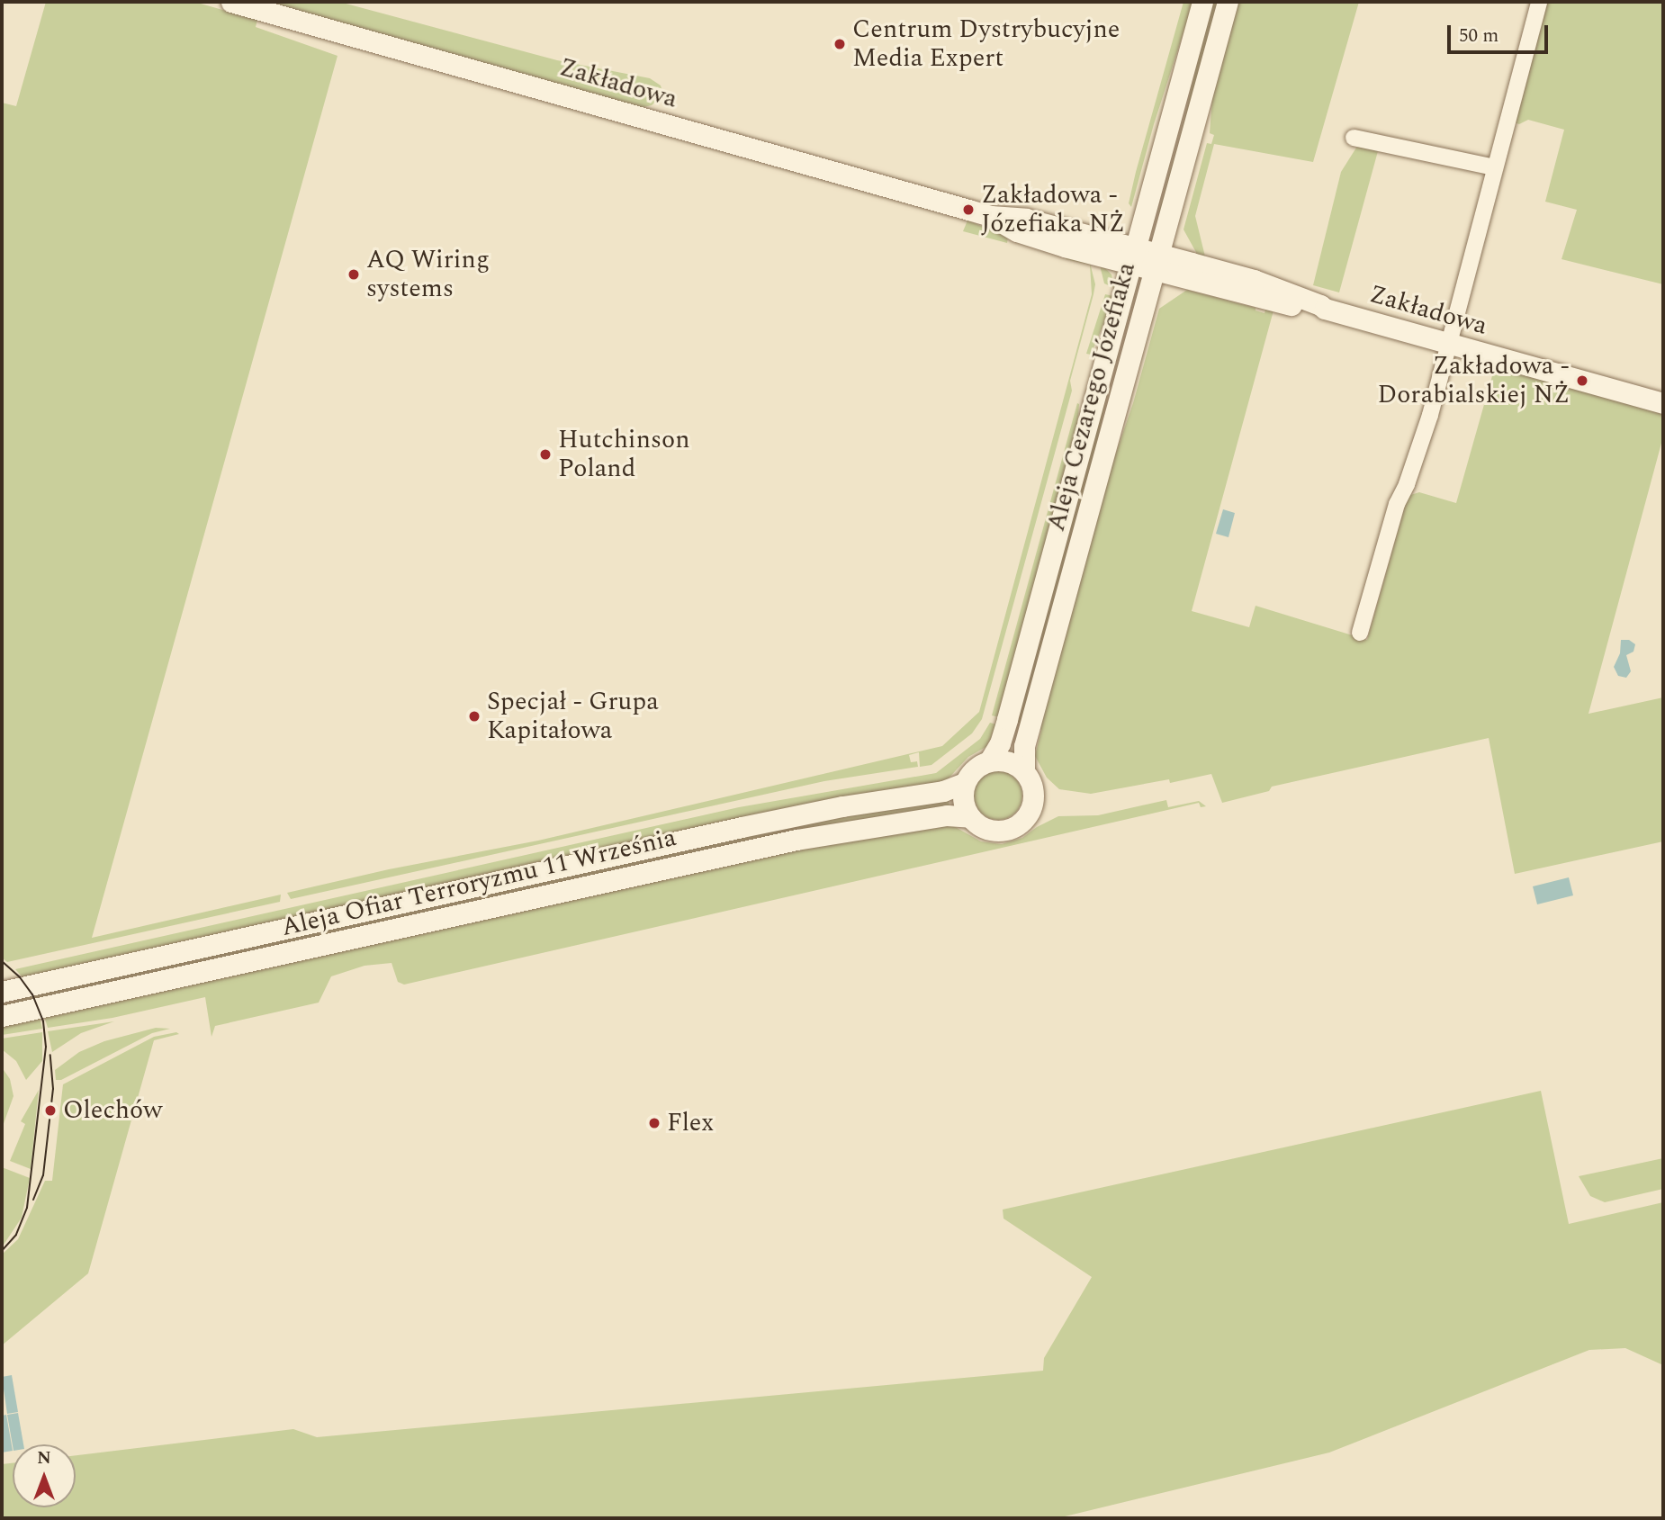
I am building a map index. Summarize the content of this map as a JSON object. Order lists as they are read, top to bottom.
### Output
{
  "streets": {
    "street": ["Zakładowa", "Aleja Cezarego Józefiaka", "Aleja Ofiar Terroryzmu 11 Września"]
  },
  "crossings": [
    ["Zakładowa", "Aleja Cezarego Józefiaka"],
    ["Aleja Cezarego Józefiaka", "Aleja Ofiar Terroryzmu 11 Września"]
  ],
  "places": [
    "Centrum Dystrybucyjne Media Expert",
    "Zakładowa - Józefiaka NŻ",
    "AQ Wiring systems",
    "Zakładowa - Dorabialskiej NŻ",
    "Hutchinson Poland",
    "Specjał - Grupa Kapitałowa",
    "Olechów",
    "Flex"
  ],
  "scale_bar": "50 m",
  "north": "top"
}
